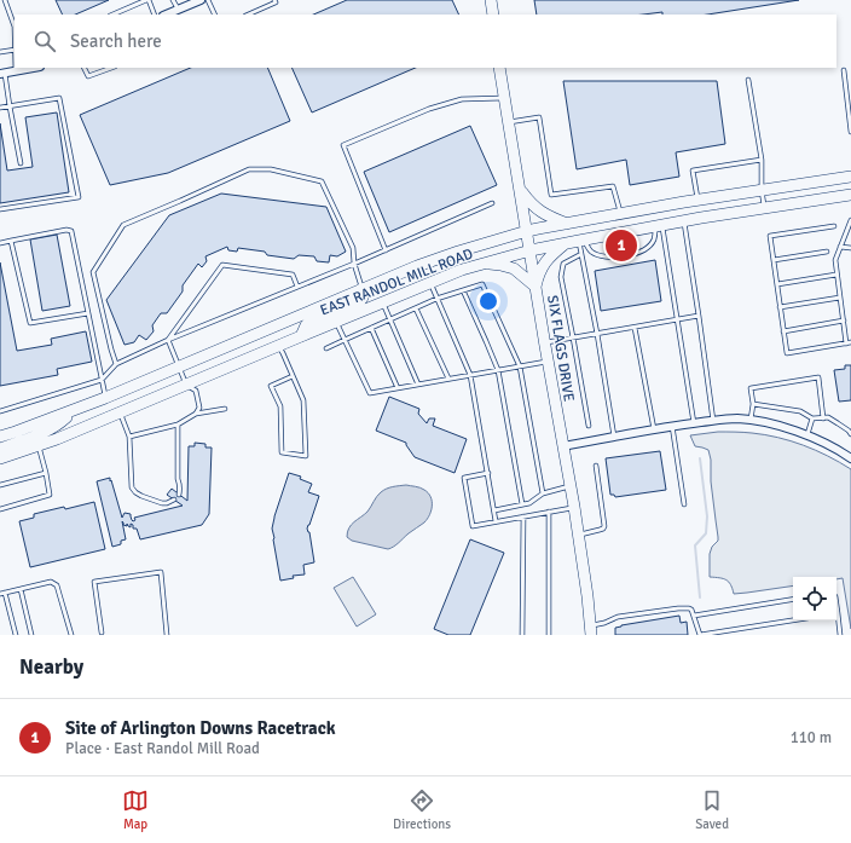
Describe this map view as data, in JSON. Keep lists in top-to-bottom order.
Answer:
{
  "streets": {
    "main road": ["EAST RANDOL MILL ROAD", "SIX FLAGS DRIVE"]
  },
  "crossings": [
    ["EAST RANDOL MILL ROAD", "SIX FLAGS DRIVE"]
  ],
  "page": {
    "search": "Search here",
    "pins": "1",
    "heading": "Nearby",
    "list": [
      {
        "mark": "1",
        "name": "Site of Arlington Downs Racetrack",
        "note": "Place · East Randol Mill Road",
        "value": "110 m"
      }
    ],
    "nav": ["Map", "Directions", "Saved"]
  }
}
